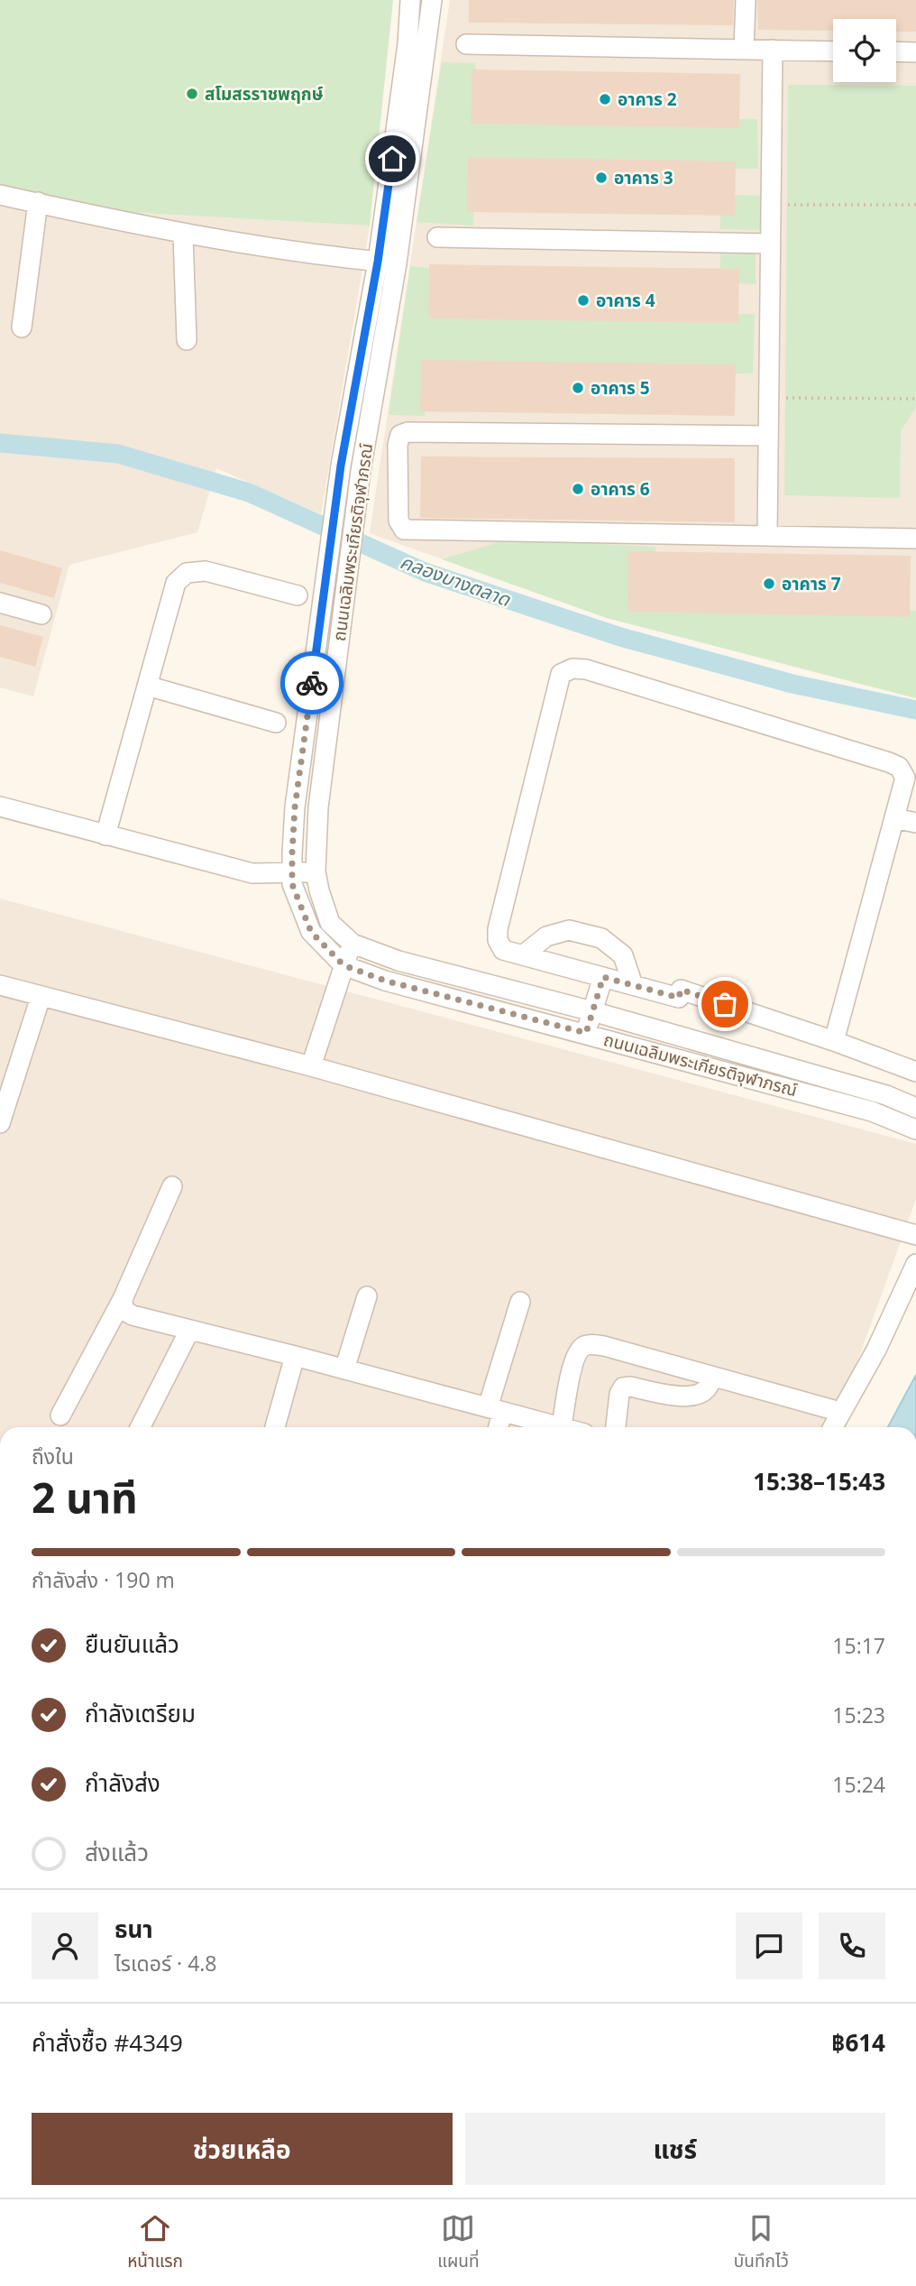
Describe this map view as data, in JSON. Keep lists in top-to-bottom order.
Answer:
{
  "streets": {
    "street": ["ถนนเฉลิมพระเกียรติจุฬาภรณ์"]
  },
  "water": ["คลองบางตลาด"],
  "places": [
    "สโมสรราชพฤกษ์",
    "อาคาร 2",
    "อาคาร 3",
    "อาคาร 4",
    "อาคาร 5",
    "อาคาร 6",
    "อาคาร 7"
  ],
  "page": {
    "heading": ["2 นาที", "ถึงใน", "15:38–15:43"],
    "panel": [
      "ธนา",
      "ไรเดอร์ · 4.8",
      "คำสั่งซื้อ #4349",
      "฿614"
    ],
    "bar": "กำลังส่ง · 190 m",
    "list": [
      ["ยืนยันแล้ว", "15:17"],
      ["กำลังเตรียม", "15:23"],
      ["กำลังส่ง", "15:24"],
      "ส่งแล้ว"
    ],
    "buttons": ["ช่วยเหลือ", "แชร์"],
    "tabs": ["หน้าแรก", "แผนที่", "บันทึกไว้"]
  }
}
